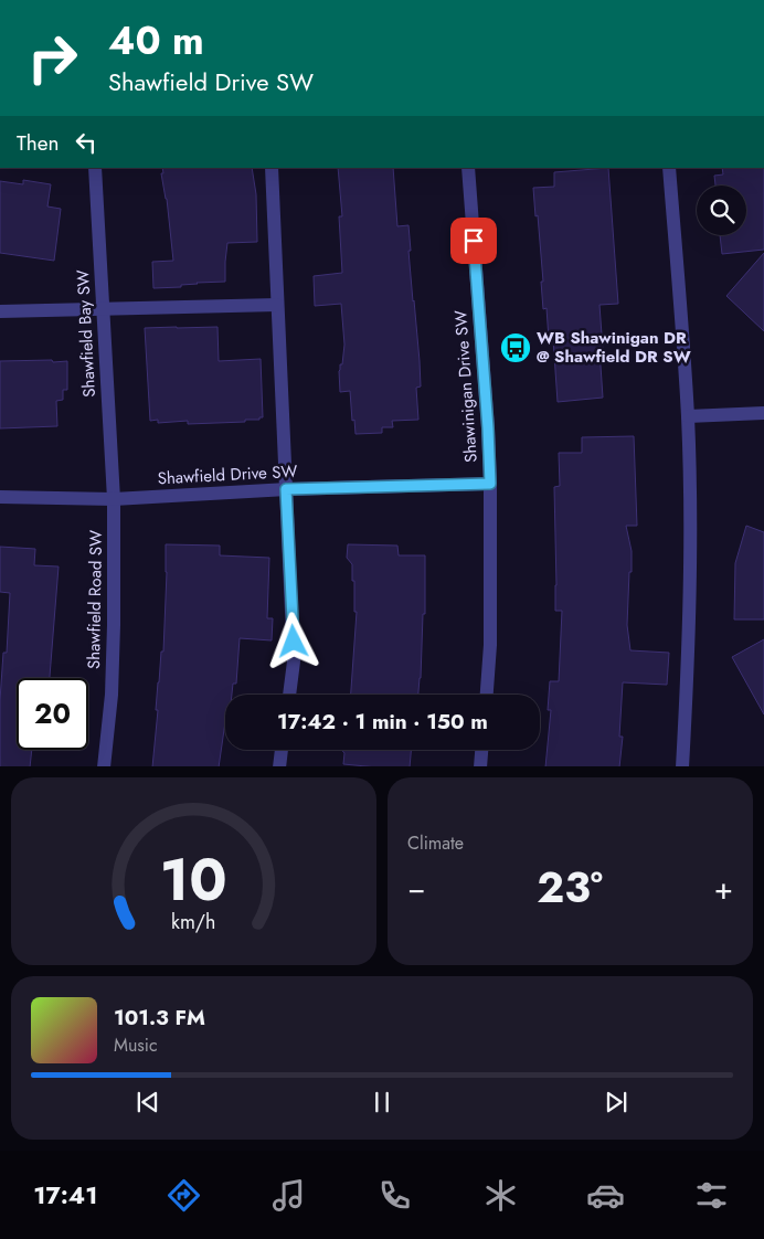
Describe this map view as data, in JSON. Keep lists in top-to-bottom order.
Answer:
{
  "streets": {
    "street": [
      "Shawfield Bay SW",
      "Shawinigan Drive SW",
      "Shawfield Drive SW",
      "Shawfield Road SW"
    ]
  },
  "crossings": [
    ["Shawfield Bay SW", "Shawfield Drive SW"],
    ["Shawfield Bay SW", "Shawfield Road SW"],
    ["Shawinigan Drive SW", "Shawfield Drive SW"],
    ["Shawfield Drive SW", "Shawfield Road SW"]
  ],
  "places": {
    "bus stop": ["WB Shawinigan DR @ Shawfield DR SW"]
  },
  "page": {
    "turn": ["40 m", "Shawfield Drive SW"],
    "then": "Then",
    "limit": "20",
    "trip": "17:42 · 1 min · 150 m",
    "tile": "Climate",
    "heat": ["−", "23°", "+"],
    "song": ["101.3 FM", "Music"],
    "tabs": "17:41",
    "gauge": ["10", "km/h"]
  }
}
